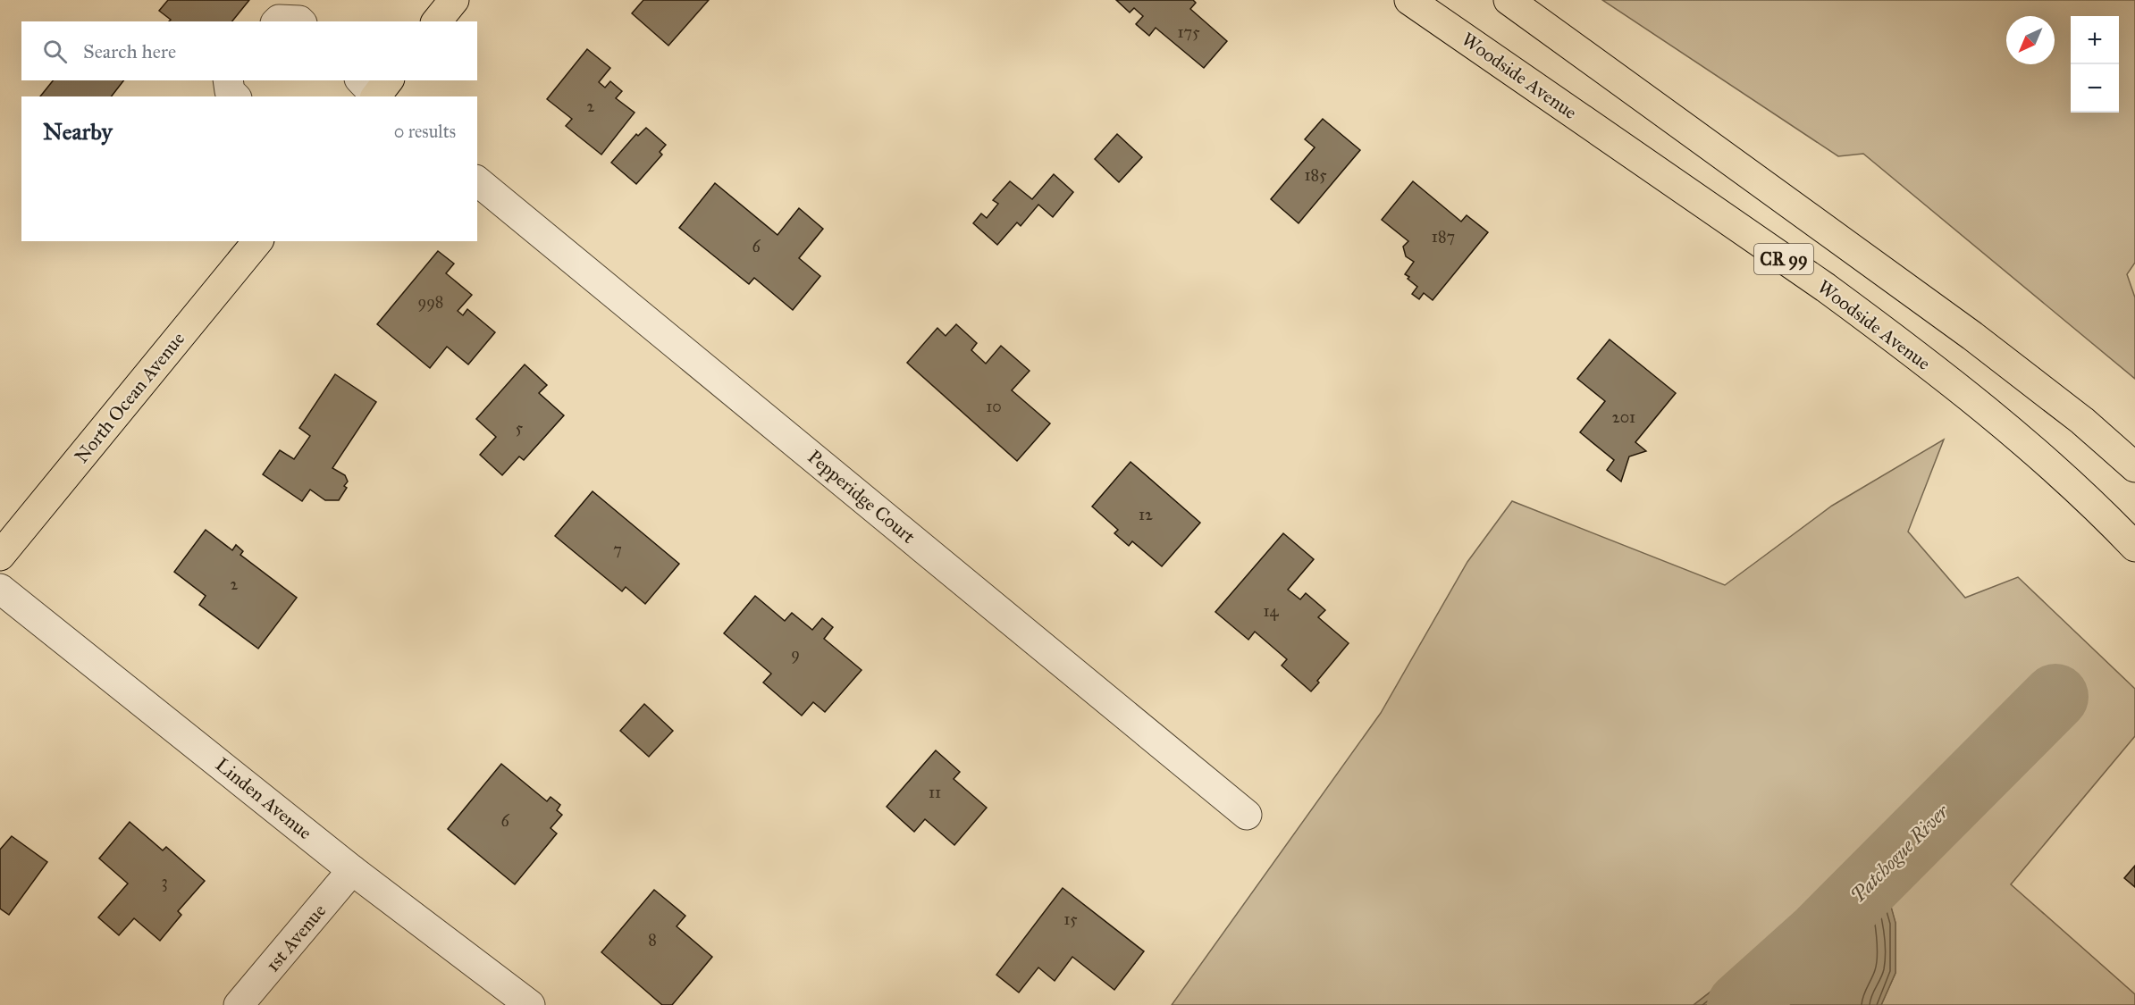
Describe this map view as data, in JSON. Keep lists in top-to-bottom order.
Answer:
{
  "streets": {
    "main road": ["Woodside Avenue", "CR 99", "North Ocean Avenue"],
    "street": ["Pepperidge Court", "Linden Avenue", "1st Avenue"]
  },
  "crossings": [
    ["Linden Avenue", "1st Avenue"]
  ],
  "water": ["Patchogue River"],
  "house_numbers": [
    "175",
    "2",
    "185",
    "187",
    "6",
    "998",
    "10",
    "201",
    "5",
    "12",
    "7",
    "2",
    "14",
    "9",
    "11",
    "6",
    "3",
    "15",
    "8"
  ],
  "north": "bottom left",
  "page": {
    "map_buttons": ["+", "−"],
    "search": "Search here",
    "heading": ["Nearby", "0 results"]
  }
}
